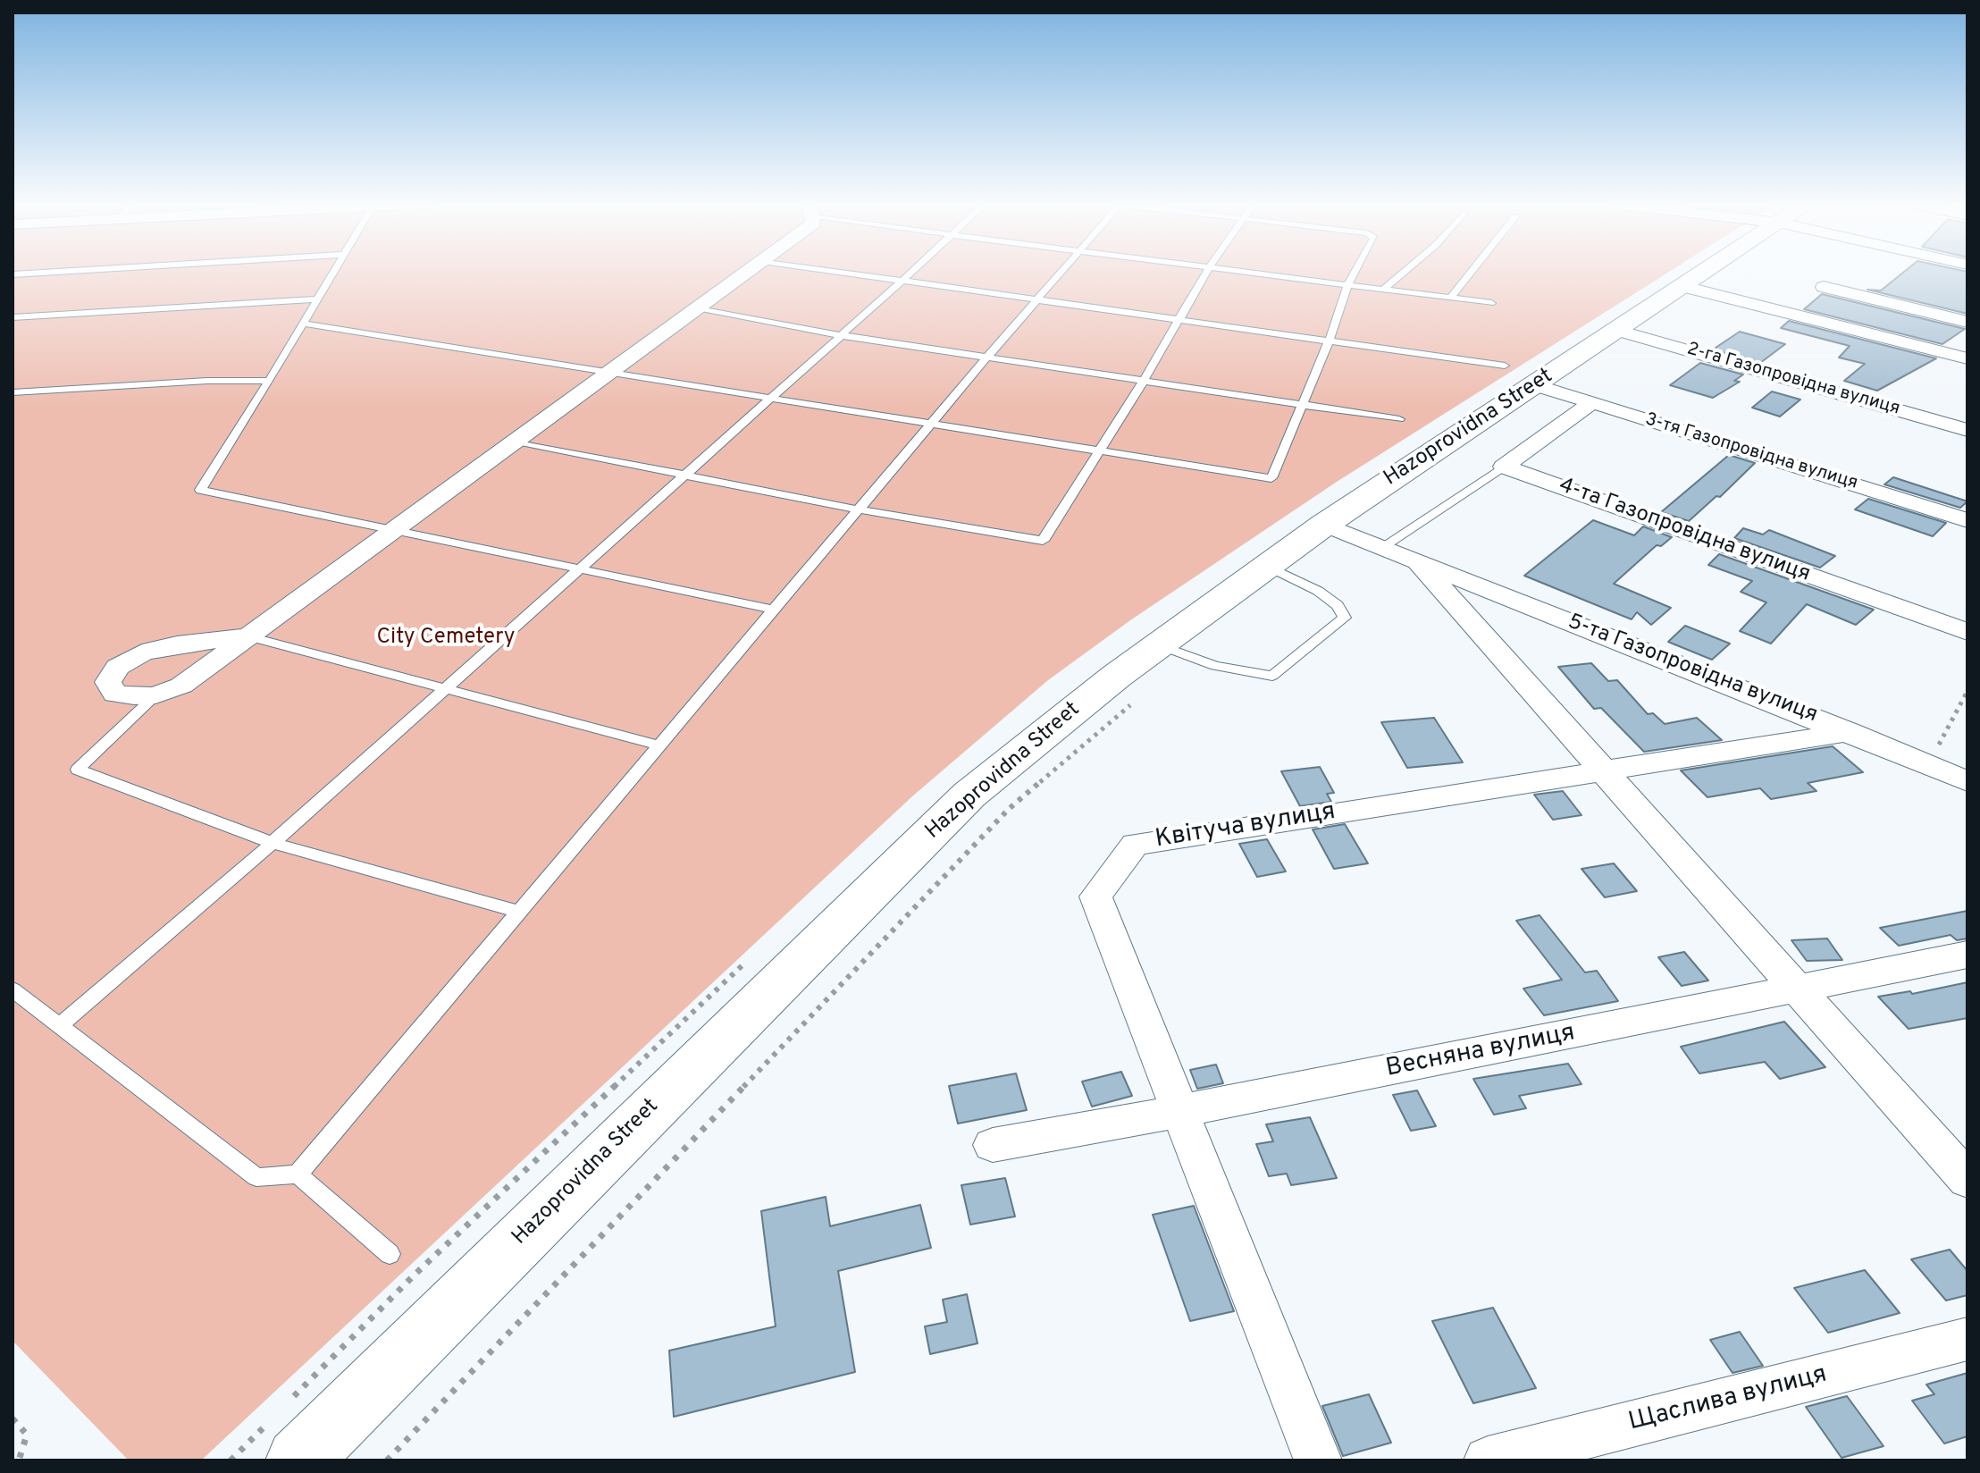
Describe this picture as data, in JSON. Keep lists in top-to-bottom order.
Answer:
{
  "streets": {
    "main road": ["Hazoprovidna Street"],
    "street": [
      "2-га Газопровідна вулиця",
      "3-тя Газопровідна вулиця",
      "4-та Газопровідна вулиця",
      "5-та Газопровідна вулиця",
      "Квітуча вулиця",
      "Весняна вулиця",
      "Щаслива вулиця"
    ]
  },
  "crossings": [
    ["2-га Газопровідна вулиця", "Hazoprovidna Street"],
    ["Hazoprovidna Street", "3-тя Газопровідна вулиця"],
    ["Hazoprovidna Street", "5-та Газопровідна вулиця"],
    ["5-та Газопровідна вулиця", "Квітуча вулиця"],
    ["Квітуча вулиця", "Весняна вулиця"]
  ],
  "parks": ["City Cemetery"]
}
